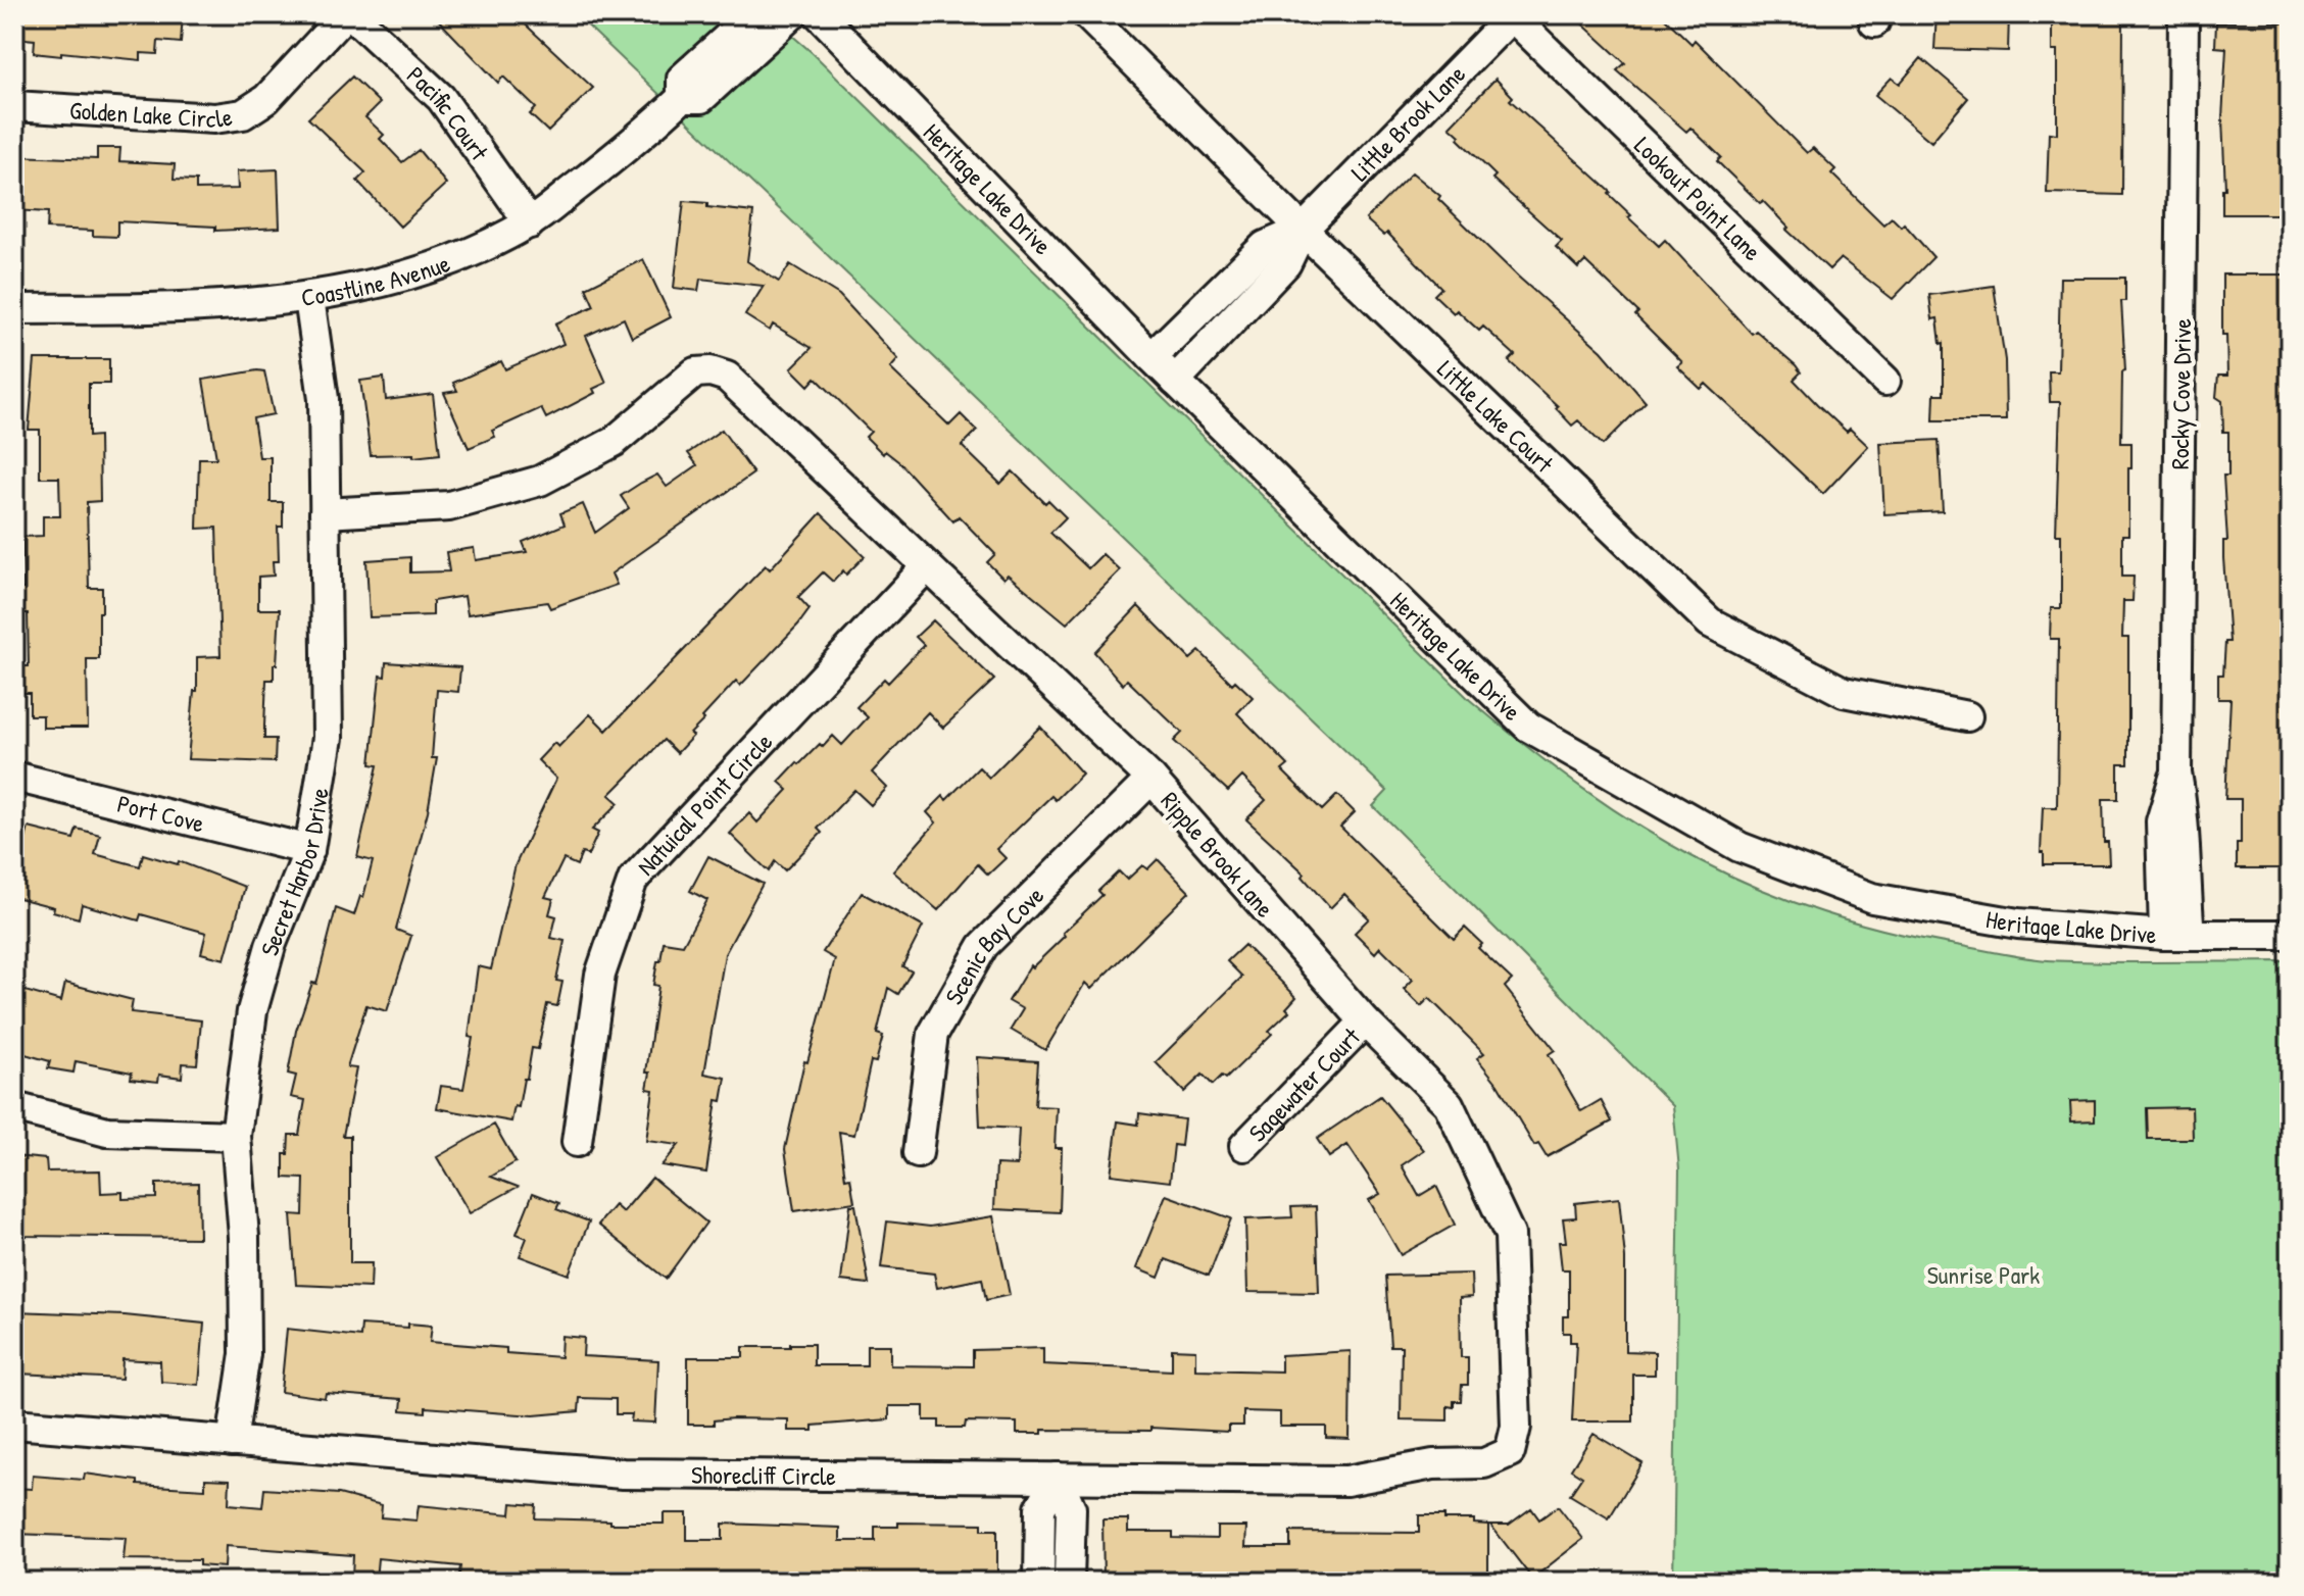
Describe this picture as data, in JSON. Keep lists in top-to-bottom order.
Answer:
{
  "streets": {
    "street": [
      "Golden Lake Circle",
      "Pacific Court",
      "Little Brook Lane",
      "Heritage Lake Drive",
      "Lookout Point Lane",
      "Coastline Avenue",
      "Rocky Cove Drive",
      "Little Lake Court",
      "Natuical Point Circle",
      "Port Cove",
      "Ripple Brook Lane",
      "Secret Harbor Drive",
      "Scenic Bay Cove",
      "Sagewater Court",
      "Shorecliff Circle"
    ]
  },
  "crossings": [
    ["Pacific Court", "Coastline Avenue"],
    ["Little Brook Lane", "Heritage Lake Drive"],
    ["Little Brook Lane", "Lookout Point Lane"],
    ["Little Brook Lane", "Little Lake Court"],
    ["Heritage Lake Drive", "Rocky Cove Drive"],
    ["Coastline Avenue", "Secret Harbor Drive"],
    ["Natuical Point Circle", "Ripple Brook Lane"],
    ["Port Cove", "Secret Harbor Drive"],
    ["Ripple Brook Lane", "Secret Harbor Drive"],
    ["Ripple Brook Lane", "Scenic Bay Cove"],
    ["Ripple Brook Lane", "Sagewater Court"],
    ["Ripple Brook Lane", "Shorecliff Circle"],
    ["Secret Harbor Drive", "Shorecliff Circle"]
  ],
  "parks": ["Sunrise Park"]
}
